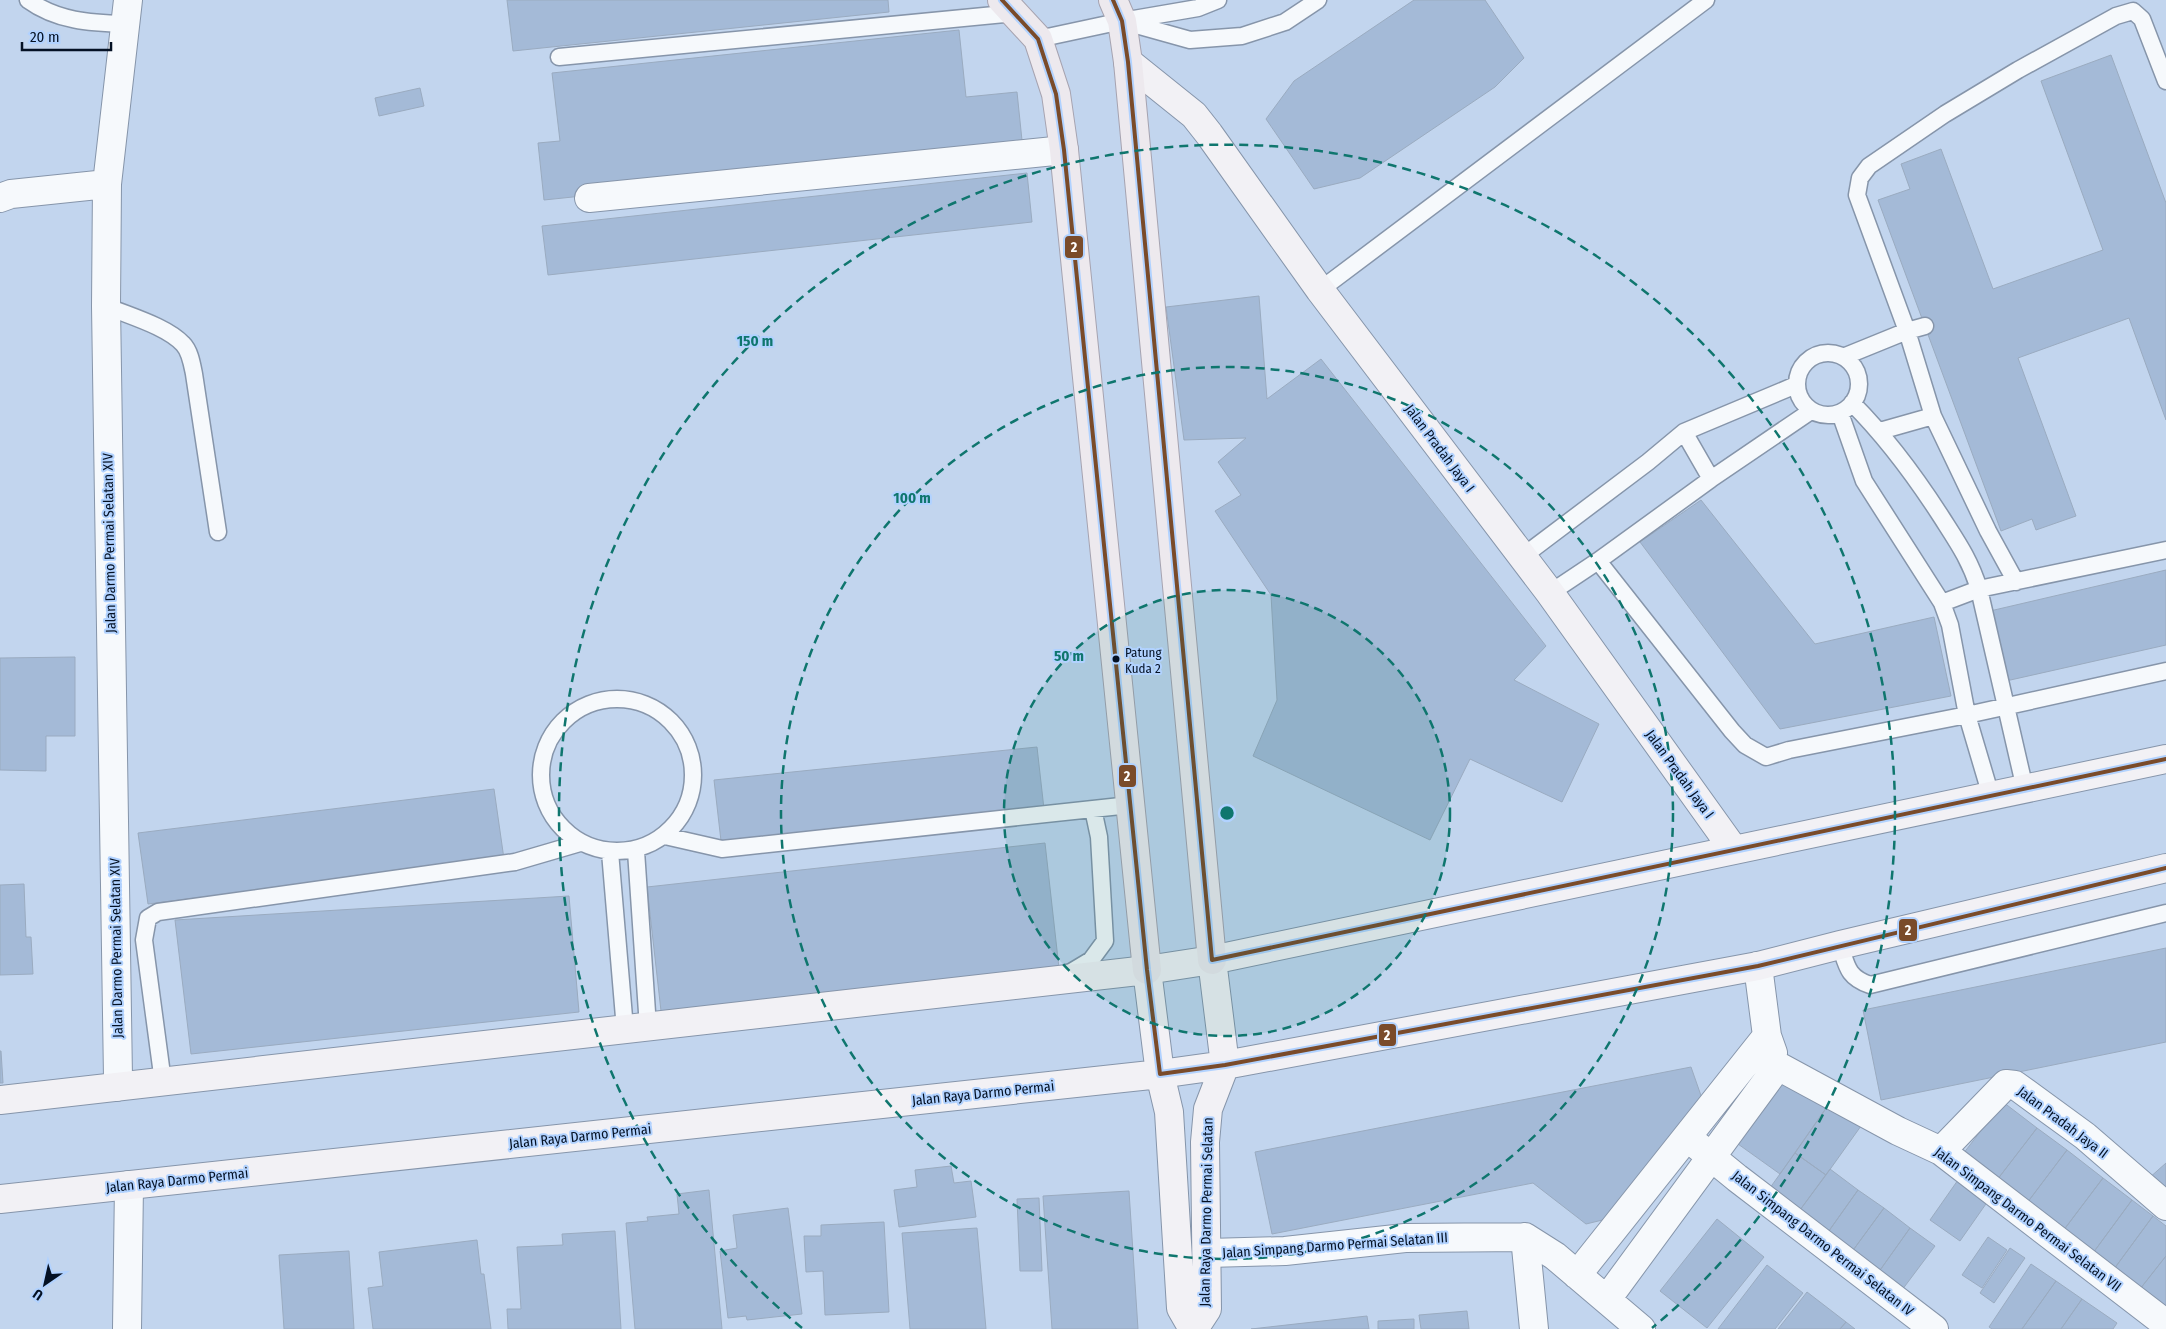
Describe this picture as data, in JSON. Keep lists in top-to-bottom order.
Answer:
{
  "streets": {
    "street": [
      "Jalan Pradah Jaya I",
      "Jalan Darmo Permai Selatan XIV",
      "Jalan Raya Darmo Permai",
      "Jalan Pradah Jaya II",
      "Jalan Raya Darmo Permai Selatan",
      "Jalan Simpang Darmo Permai Selatan VII",
      "Jalan Simpang Darmo Permai Selatan IV",
      "Jalan Simpang Darmo Permai Selatan III"
    ]
  },
  "crossings": [
    ["Jalan Raya Darmo Permai", "Jalan Raya Darmo Permai Selatan"],
    ["Jalan Pradah Jaya II", "Jalan Simpang Darmo Permai Selatan VII"],
    ["Jalan Raya Darmo Permai Selatan", "Jalan Simpang Darmo Permai Selatan III"]
  ],
  "places": ["Patung Kuda 2"],
  "lines": ["transit line 2"],
  "scale_bar": "20 m",
  "north": "bottom left",
  "rings": ["150 m", "100 m", "50 m"]
}
